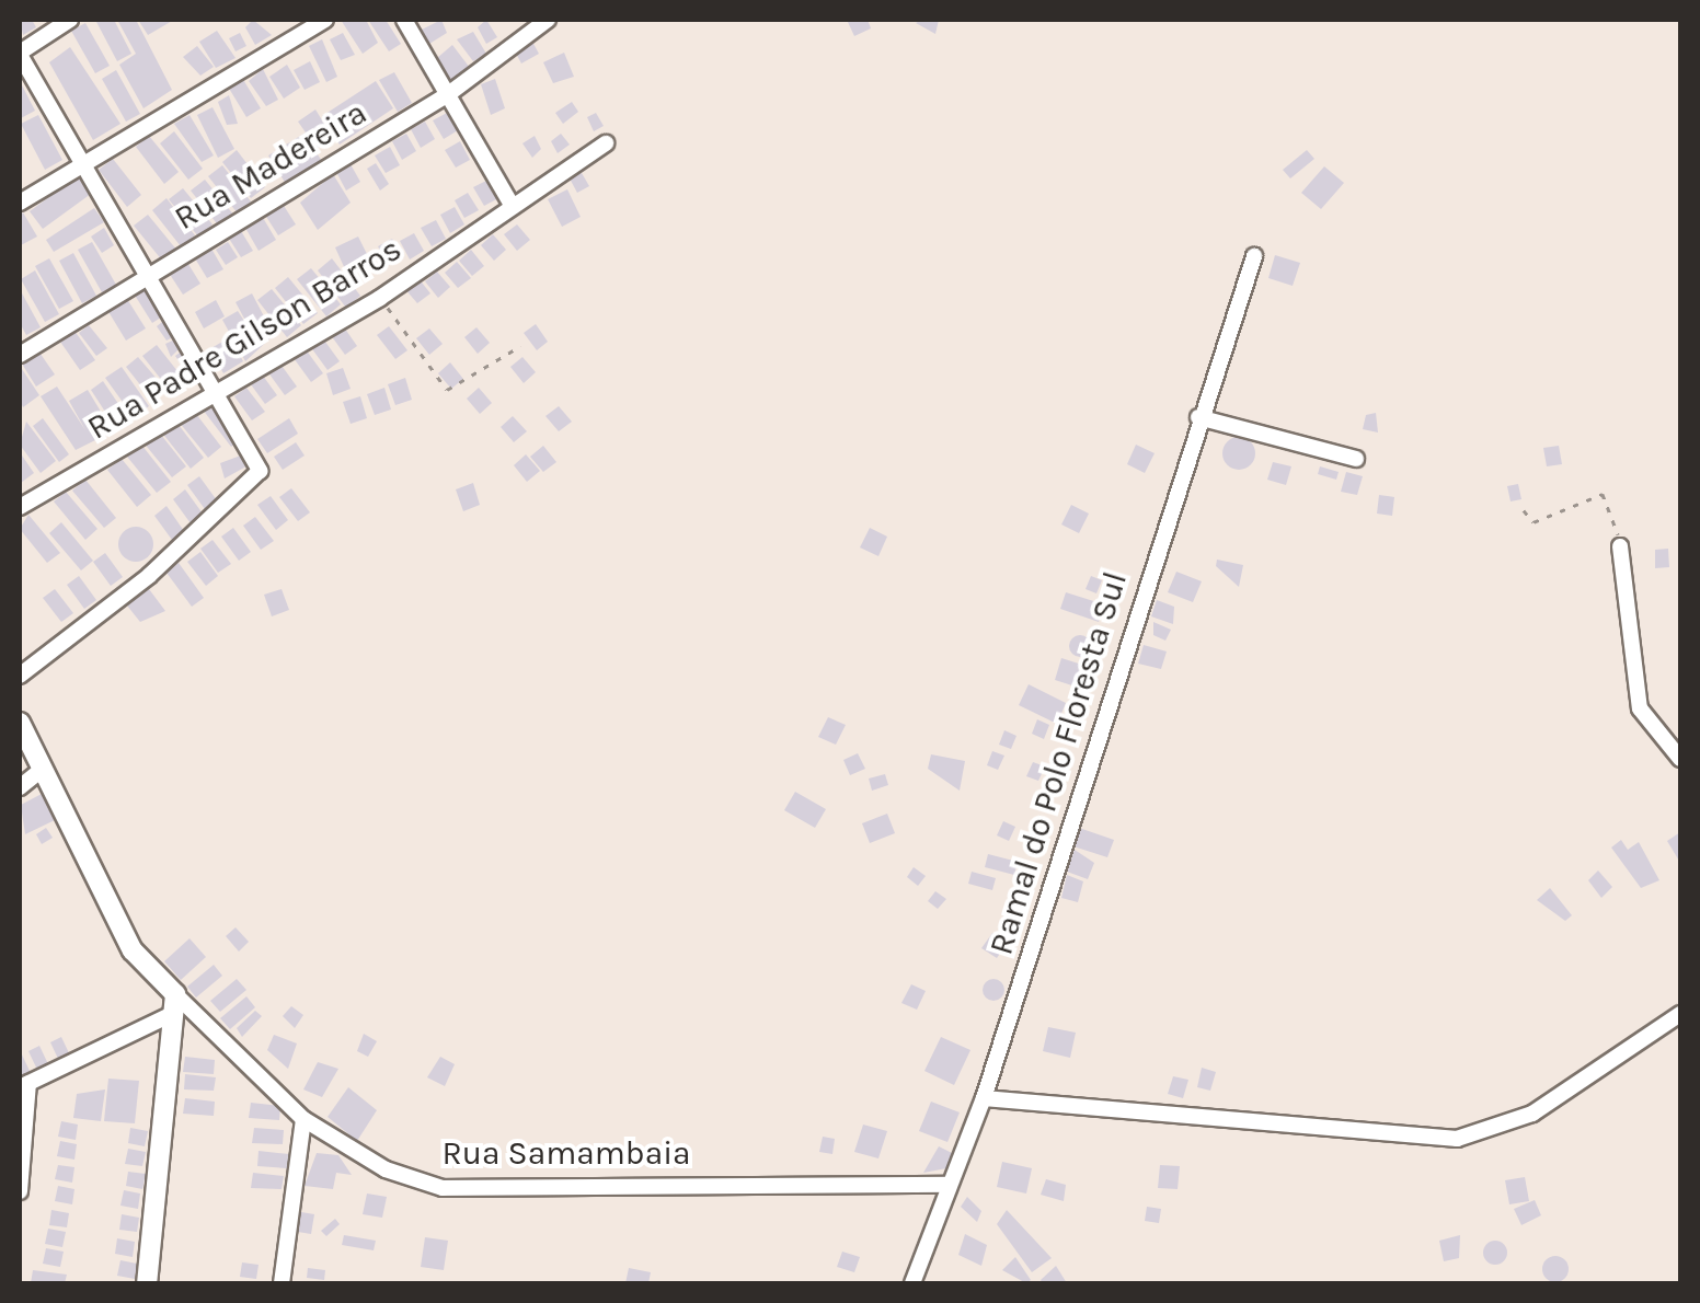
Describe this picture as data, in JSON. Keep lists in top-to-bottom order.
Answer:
{
  "streets": {
    "street": [
      "Rua Madereira",
      "Rua Padre Gilson Barros",
      "Ramal do Polo Floresta Sul",
      "Rua Samambaia"
    ]
  },
  "crossings": [
    ["Ramal do Polo Floresta Sul", "Rua Samambaia"]
  ]
}
